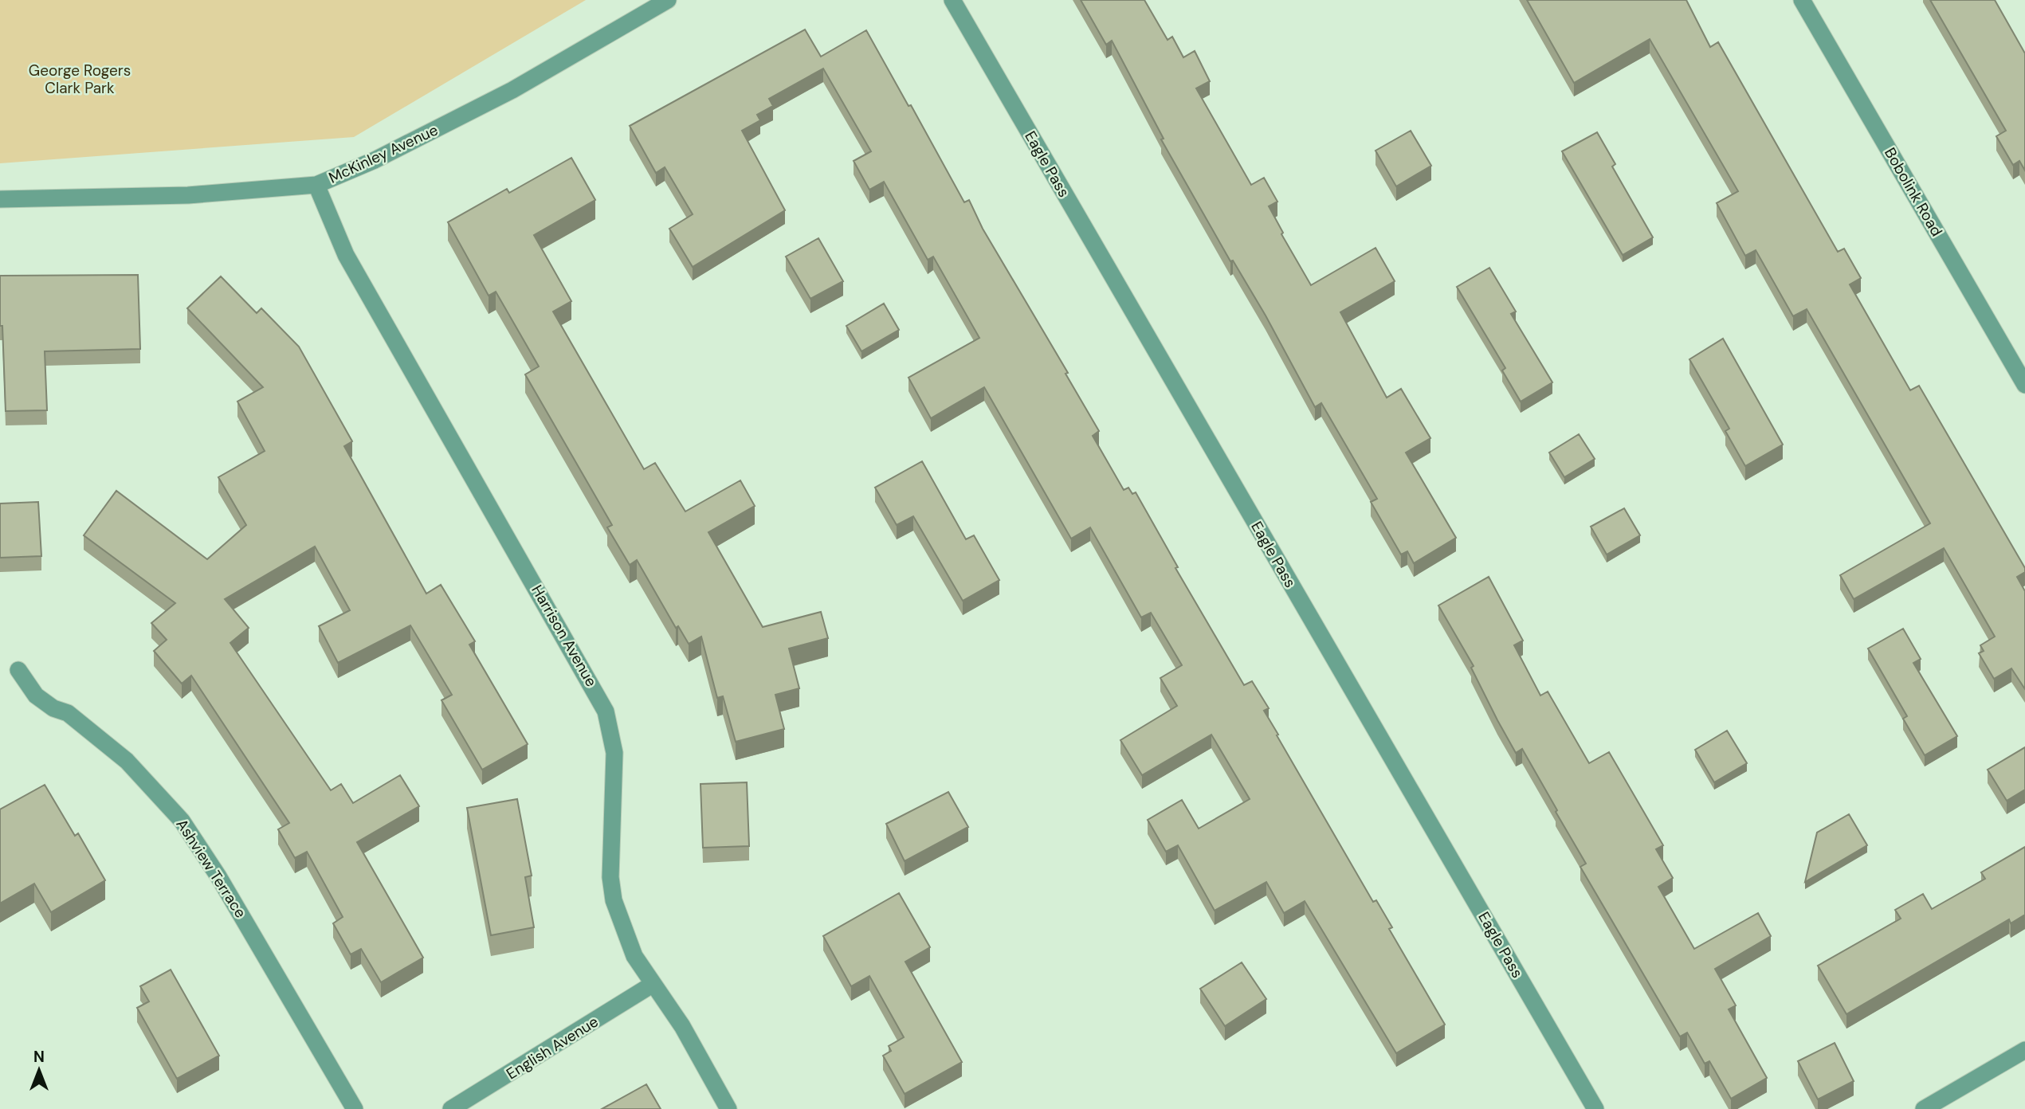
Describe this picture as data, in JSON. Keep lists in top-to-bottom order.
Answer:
{
  "streets": {
    "street": [
      "McKinley Avenue",
      "Eagle Pass",
      "Bobolink Road",
      "Harrison Avenue",
      "Ashview Terrace",
      "English Avenue"
    ]
  },
  "crossings": [
    ["McKinley Avenue", "Harrison Avenue"],
    ["Harrison Avenue", "English Avenue"]
  ],
  "parks": ["George Rogers Clark Park"],
  "north": "top"
}
